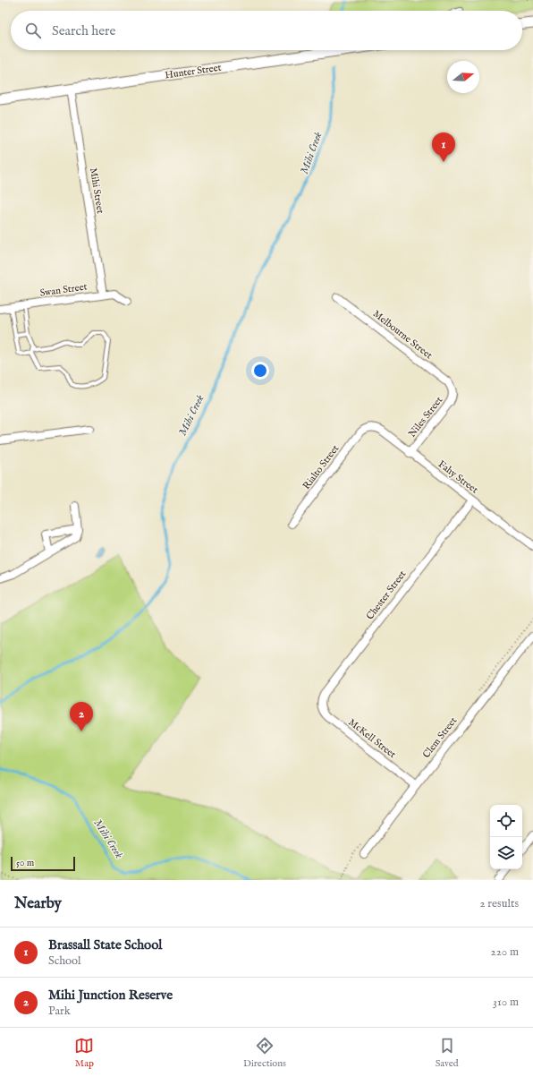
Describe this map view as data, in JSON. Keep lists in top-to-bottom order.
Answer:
{
  "streets": {
    "main road": ["Hunter Street"],
    "street": [
      "Mihi Street",
      "Swan Street",
      "Melbourne Street",
      "Niles Street",
      "Rialto Street",
      "Fahy Street",
      "Chester Street",
      "Clem Street",
      "McKell Street"
    ]
  },
  "crossings": [
    ["Hunter Street", "Mihi Street"],
    ["Mihi Street", "Swan Street"],
    ["Melbourne Street", "Niles Street"],
    ["Niles Street", "Fahy Street"],
    ["Rialto Street", "Fahy Street"],
    ["Fahy Street", "Chester Street"],
    ["Chester Street", "McKell Street"],
    ["Clem Street", "McKell Street"]
  ],
  "water": ["Mihi Creek"],
  "scale_bar": "50 m",
  "north": "right",
  "page": {
    "search": "Search here",
    "pins": ["1", "2"],
    "scale": "50 m",
    "heading": ["Nearby", "2 results"],
    "list": [
      {
        "mark": "1",
        "name": "Brassall State School",
        "note": "School",
        "value": "220 m"
      },
      {
        "mark": "2",
        "name": "Mihi Junction Reserve",
        "note": "Park",
        "value": "310 m"
      }
    ],
    "nav": ["Map", "Directions", "Saved"]
  }
}
